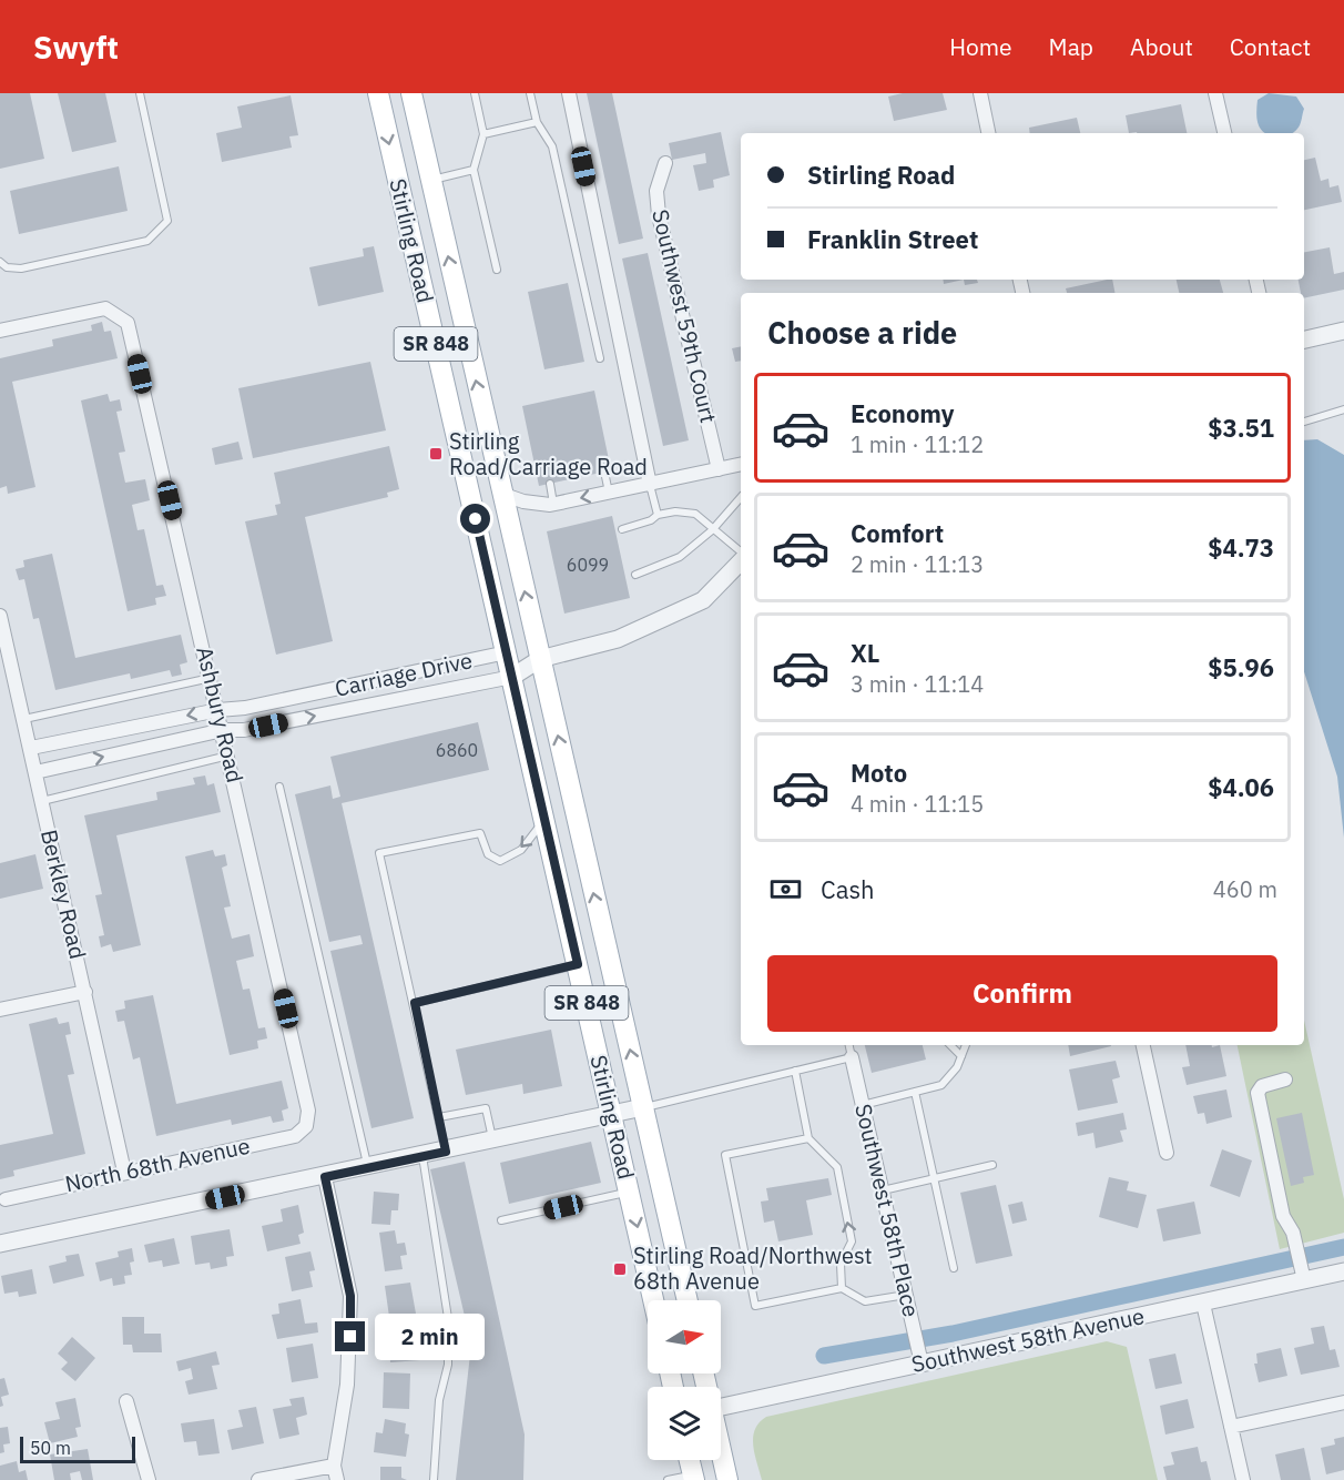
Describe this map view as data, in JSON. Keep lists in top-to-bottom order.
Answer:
{
  "streets": {
    "main road": ["Stirling Road", "SR 848"],
    "street": [
      "Southwest 59th Court",
      "Carriage Drive",
      "Ashbury Road",
      "Berkley Road",
      "North 68th Avenue",
      "Southwest 58th Place",
      "Southwest 58th Avenue"
    ]
  },
  "crossings": [
    ["Stirling Road", "Carriage Drive"],
    ["Carriage Drive", "Ashbury Road"],
    ["Carriage Drive", "Berkley Road"],
    ["Ashbury Road", "North 68th Avenue"],
    ["Berkley Road", "North 68th Avenue"],
    ["Southwest 58th Place", "Southwest 58th Avenue"]
  ],
  "places": {
    "transit": ["Stirling Road/Carriage Road", "Stirling Road/Northwest 68th Avenue"]
  },
  "house_numbers": ["6099", "6860"],
  "scale_bar": "50 m",
  "north": "right",
  "page": {
    "header": "Swyft",
    "nav": [
      "Home",
      "Map",
      "About",
      "Contact"
    ],
    "banner": ["Stirling Road", "Franklin Street"],
    "heading": "Choose a ride",
    "list": [
      {
        "name": "Economy",
        "note": "1 min · 11:12",
        "value": "$3.51"
      },
      {
        "name": "Comfort",
        "note": "2 min · 11:13",
        "value": "$4.73"
      },
      {
        "name": "XL",
        "note": "3 min · 11:14",
        "value": "$5.96"
      },
      {
        "name": "Moto",
        "note": "4 min · 11:15",
        "value": "$4.06"
      }
    ],
    "pay": ["Cash", "460 m"],
    "buttons": "Confirm",
    "bubble": "2 min",
    "scale": "50 m"
  }
}
